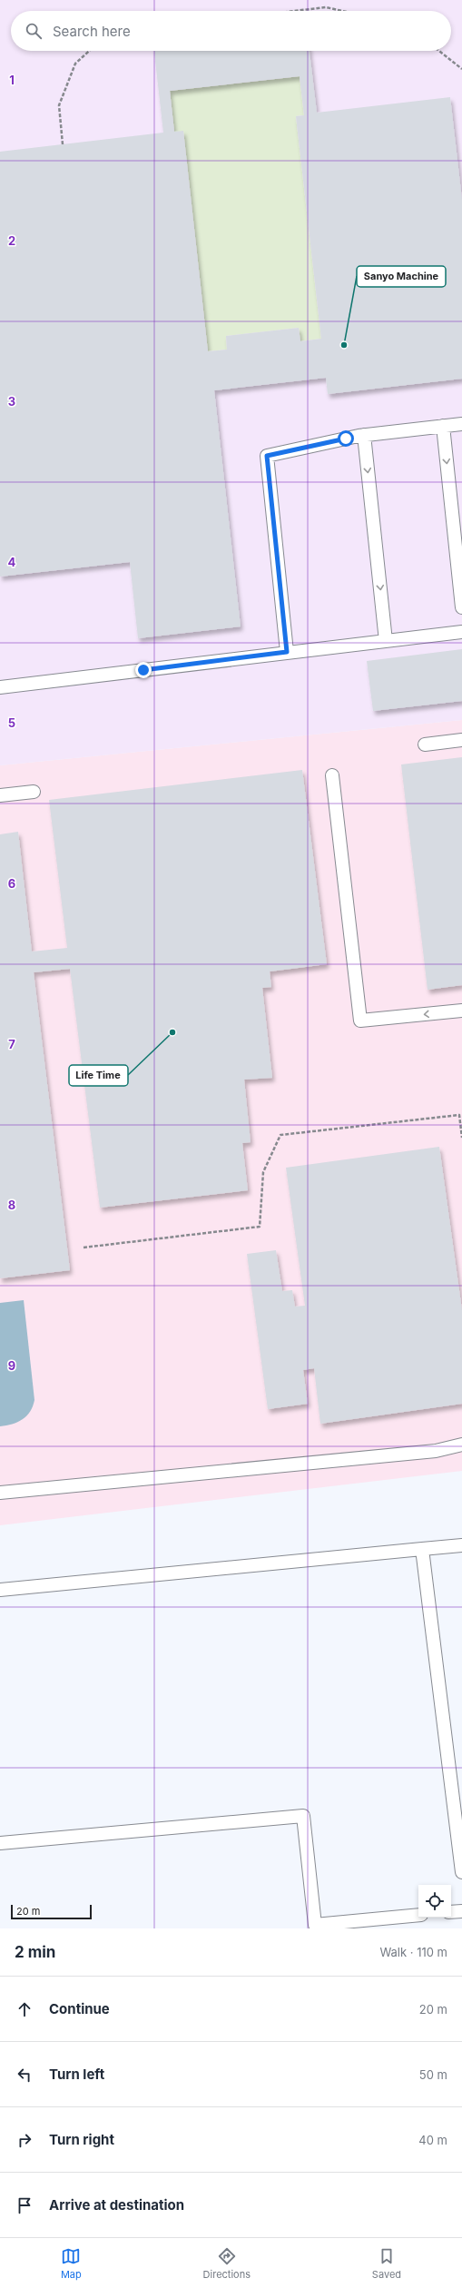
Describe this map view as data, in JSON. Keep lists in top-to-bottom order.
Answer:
{
  "places": ["Sanyo Machine", "Life Time"],
  "scale_bar": "20 m",
  "page": {
    "search": "Search here",
    "scale": "20 m",
    "heading": ["2 min", "Walk · 110 m"],
    "list": [
      ["Continue", "20 m"],
      ["Turn left", "50 m"],
      ["Turn right", "40 m"],
      "Arrive at destination"
    ],
    "nav": ["Map", "Directions", "Saved"]
  },
  "grid": {
    "rows": [
      "1",
      "2",
      "3",
      "4",
      "5",
      "6",
      "7",
      "8",
      "9"
    ]
  }
}
